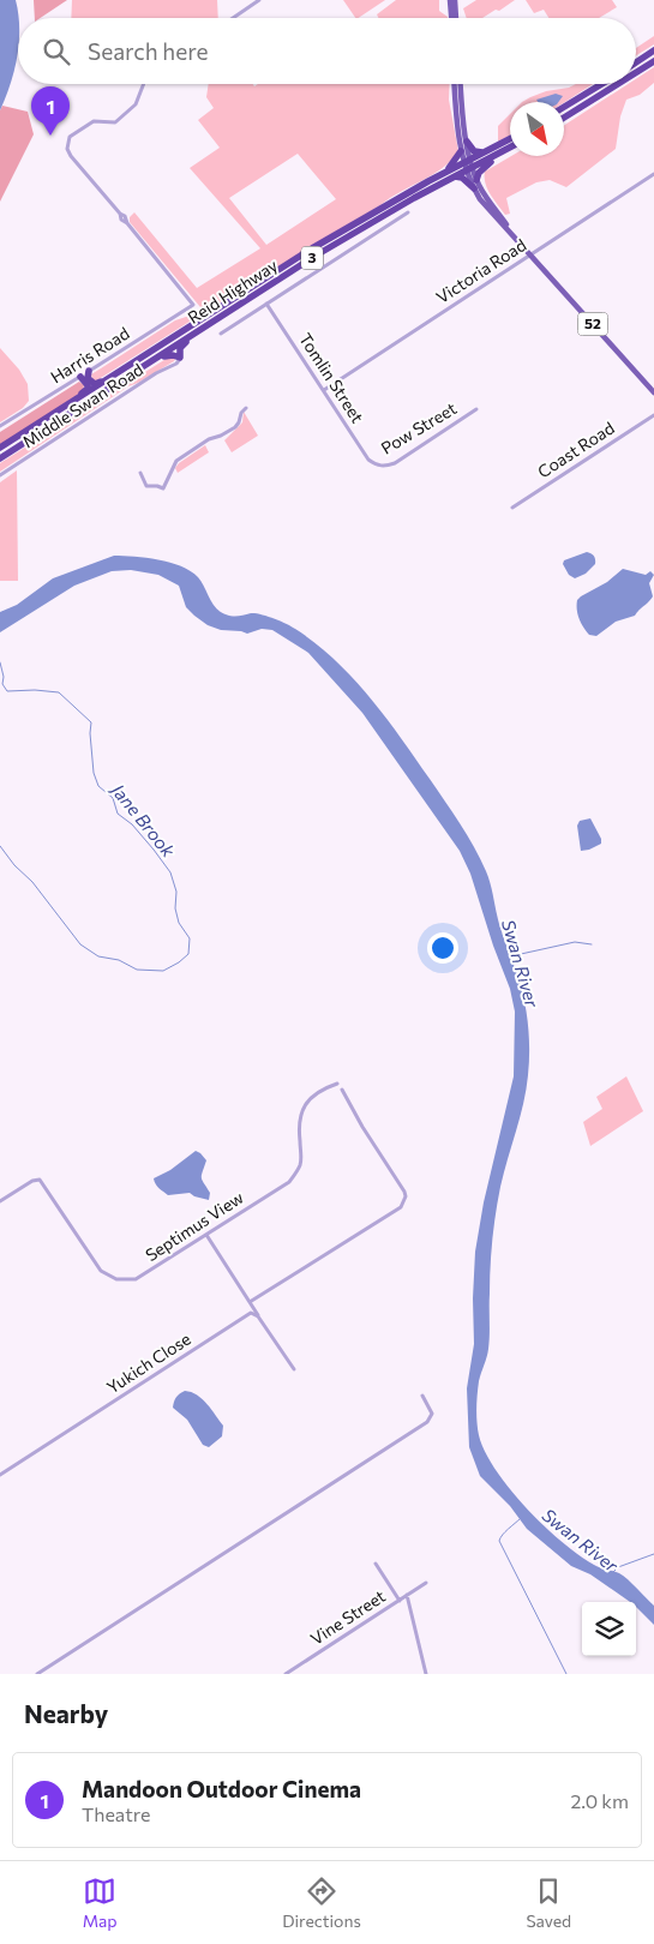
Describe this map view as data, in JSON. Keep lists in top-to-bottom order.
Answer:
{
  "streets": {
    "highway": ["3", "Reid Highway"],
    "main road": ["52"],
    "street": [
      "Victoria Road",
      "Harris Road",
      "Tomlin Street",
      "Middle Swan Road",
      "Pow Street",
      "Coast Road",
      "Septimus View",
      "Yukich Close",
      "Vine Street"
    ]
  },
  "crossings": [
    ["Victoria Road", "52"],
    ["Victoria Road", "Tomlin Street"],
    ["Reid Highway", "52"],
    ["Tomlin Street", "Pow Street"]
  ],
  "water": ["Jane Brook", "Swan River"],
  "north": "bottom right",
  "page": {
    "search": "Search here",
    "pins": "1",
    "heading": "Nearby",
    "list": [
      {
        "mark": "1",
        "name": "Mandoon Outdoor Cinema",
        "note": "Theatre",
        "value": "2.0 km"
      }
    ],
    "nav": ["Map", "Directions", "Saved"]
  }
}
